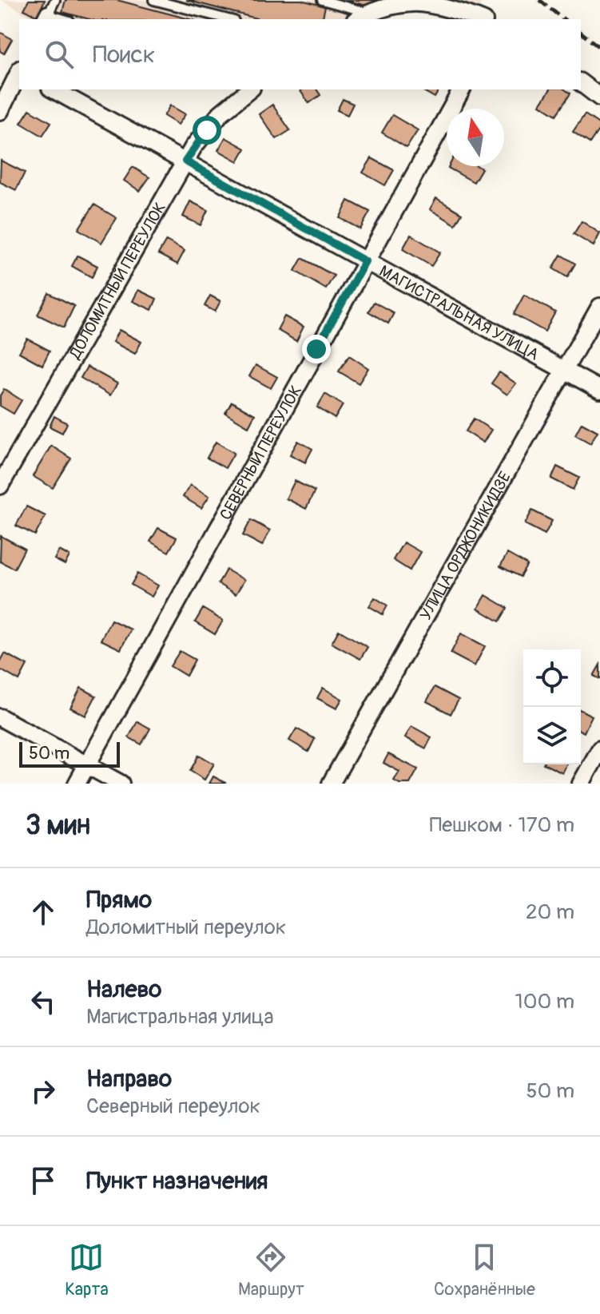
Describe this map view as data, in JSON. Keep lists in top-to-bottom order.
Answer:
{
  "streets": {
    "street": [
      "ДОЛОМИТНЫЙ ПЕРЕУЛОК",
      "МАГИСТРАЛЬНАЯ УЛИЦА",
      "СЕВЕРНЫЙ ПЕРЕУЛОК",
      "УЛИЦА ОРДЖОНИКИДЗЕ"
    ]
  },
  "crossings": [
    ["ДОЛОМИТНЫЙ ПЕРЕУЛОК", "МАГИСТРАЛЬНАЯ УЛИЦА"],
    ["МАГИСТРАЛЬНАЯ УЛИЦА", "СЕВЕРНЫЙ ПЕРЕУЛОК"],
    ["МАГИСТРАЛЬНАЯ УЛИЦА", "УЛИЦА ОРДЖОНИКИДЗЕ"]
  ],
  "scale_bar": "50 m",
  "north": "top",
  "page": {
    "search": "Поиск",
    "scale": "50 m",
    "heading": ["3 мин", "Пешком · 170 m"],
    "list": [
      ["Прямо", "Доломитный переулок", "20 m"],
      ["Налево", "Магистральная улица", "100 m"],
      ["Направо", "Северный переулок", "50 m"],
      "Пункт назначения"
    ],
    "nav": ["Карта", "Маршрут", "Сохранённые"]
  }
}
